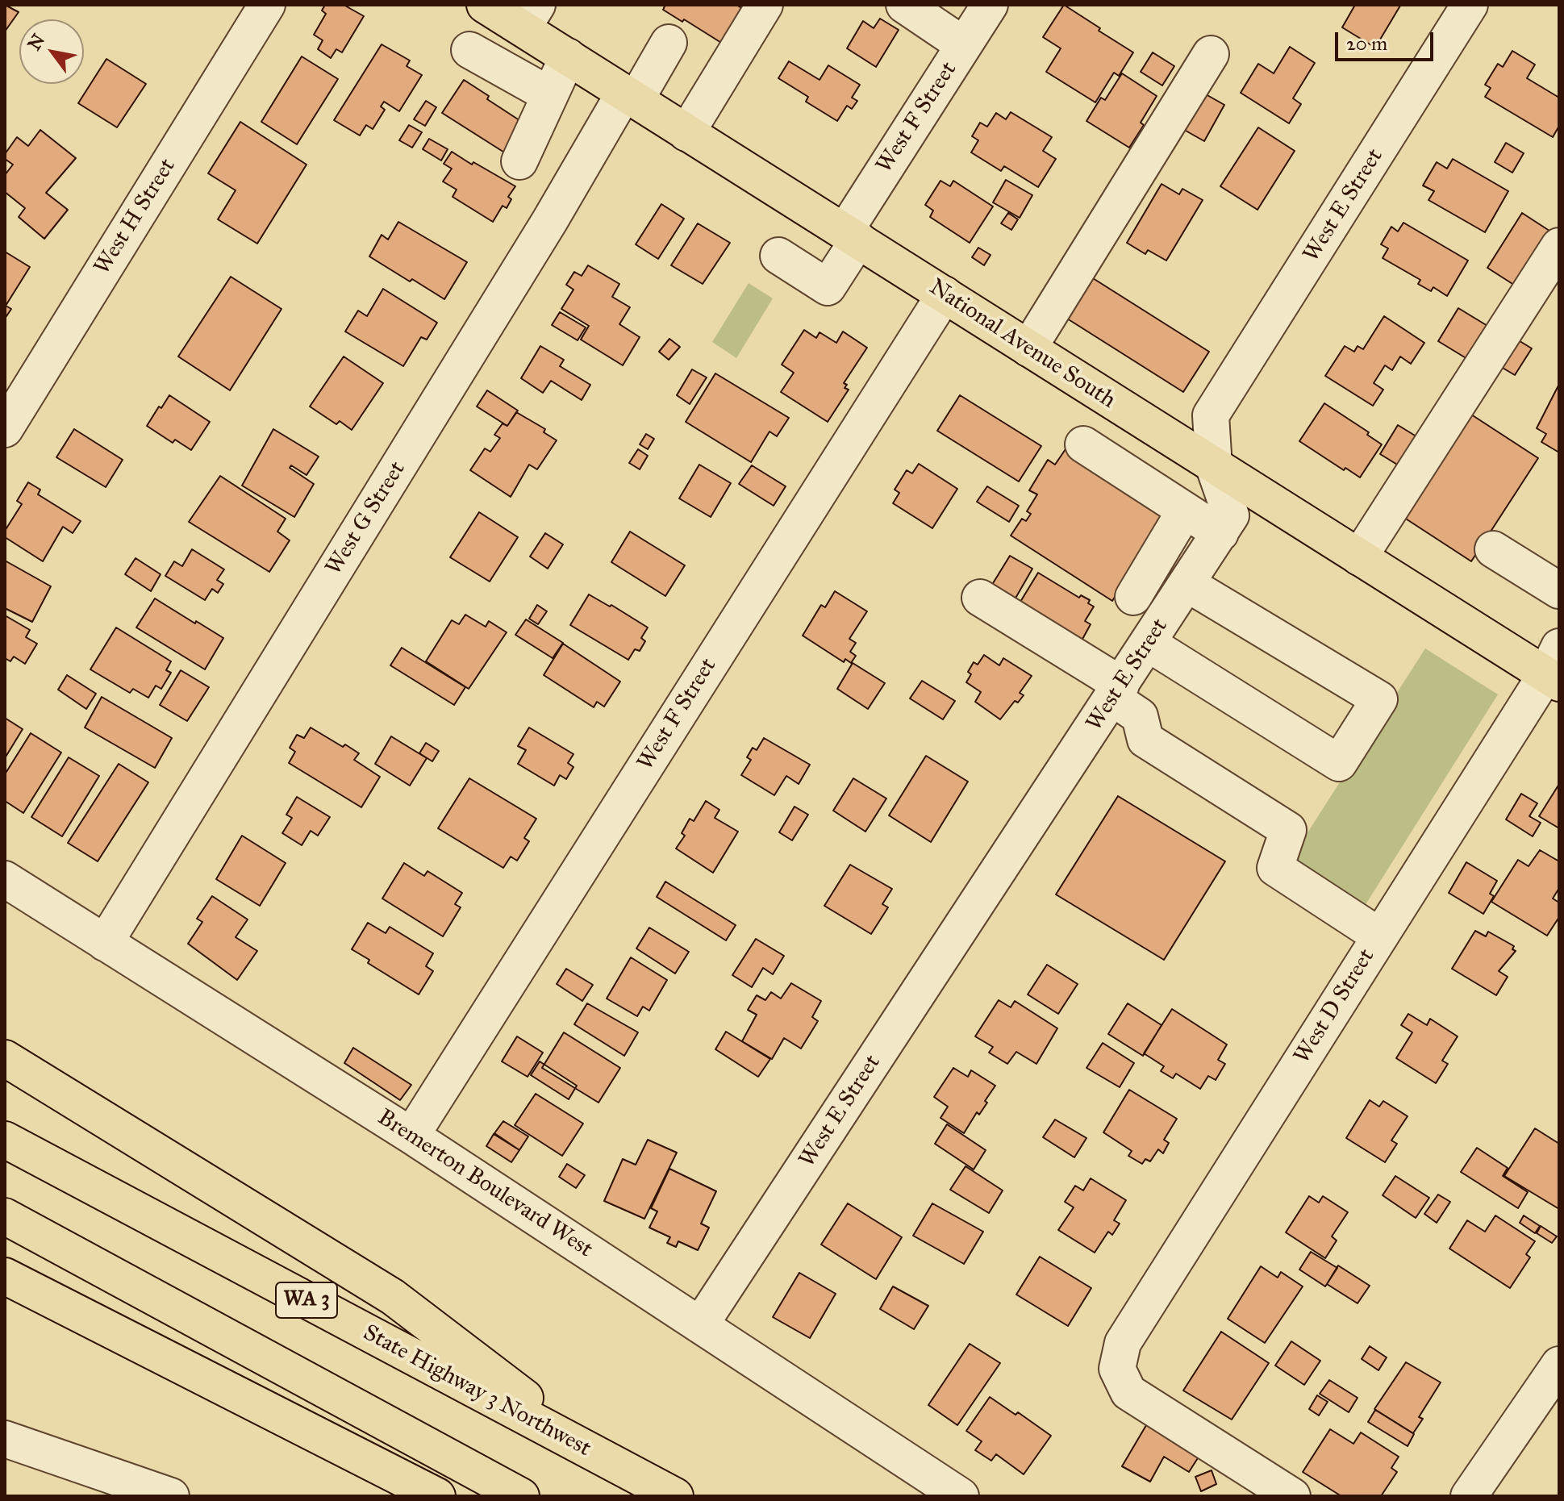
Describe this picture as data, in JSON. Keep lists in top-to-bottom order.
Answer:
{
  "streets": {
    "main road": ["National Avenue South", "WA 3", "State Highway 3 Northwest"],
    "street": [
      "West F Street",
      "West E Street",
      "West H Street",
      "West G Street",
      "West D Street",
      "Bremerton Boulevard West"
    ]
  },
  "crossings": [
    ["West F Street", "National Avenue South"],
    ["West F Street", "Bremerton Boulevard West"],
    ["West E Street", "National Avenue South"],
    ["West E Street", "Bremerton Boulevard West"],
    ["National Avenue South", "West G Street"],
    ["National Avenue South", "West D Street"],
    ["West G Street", "Bremerton Boulevard West"]
  ],
  "scale_bar": "20 m",
  "north": "top left"
}
